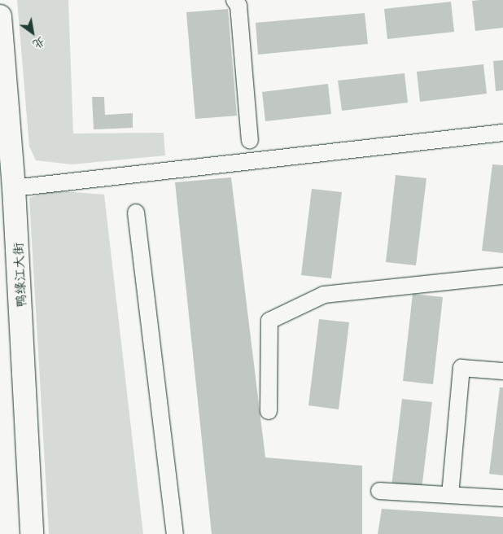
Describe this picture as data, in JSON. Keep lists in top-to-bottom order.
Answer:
{
  "streets": {
    "highway": ["鸭绿江大街"]
  },
  "north": "bottom right"
}
